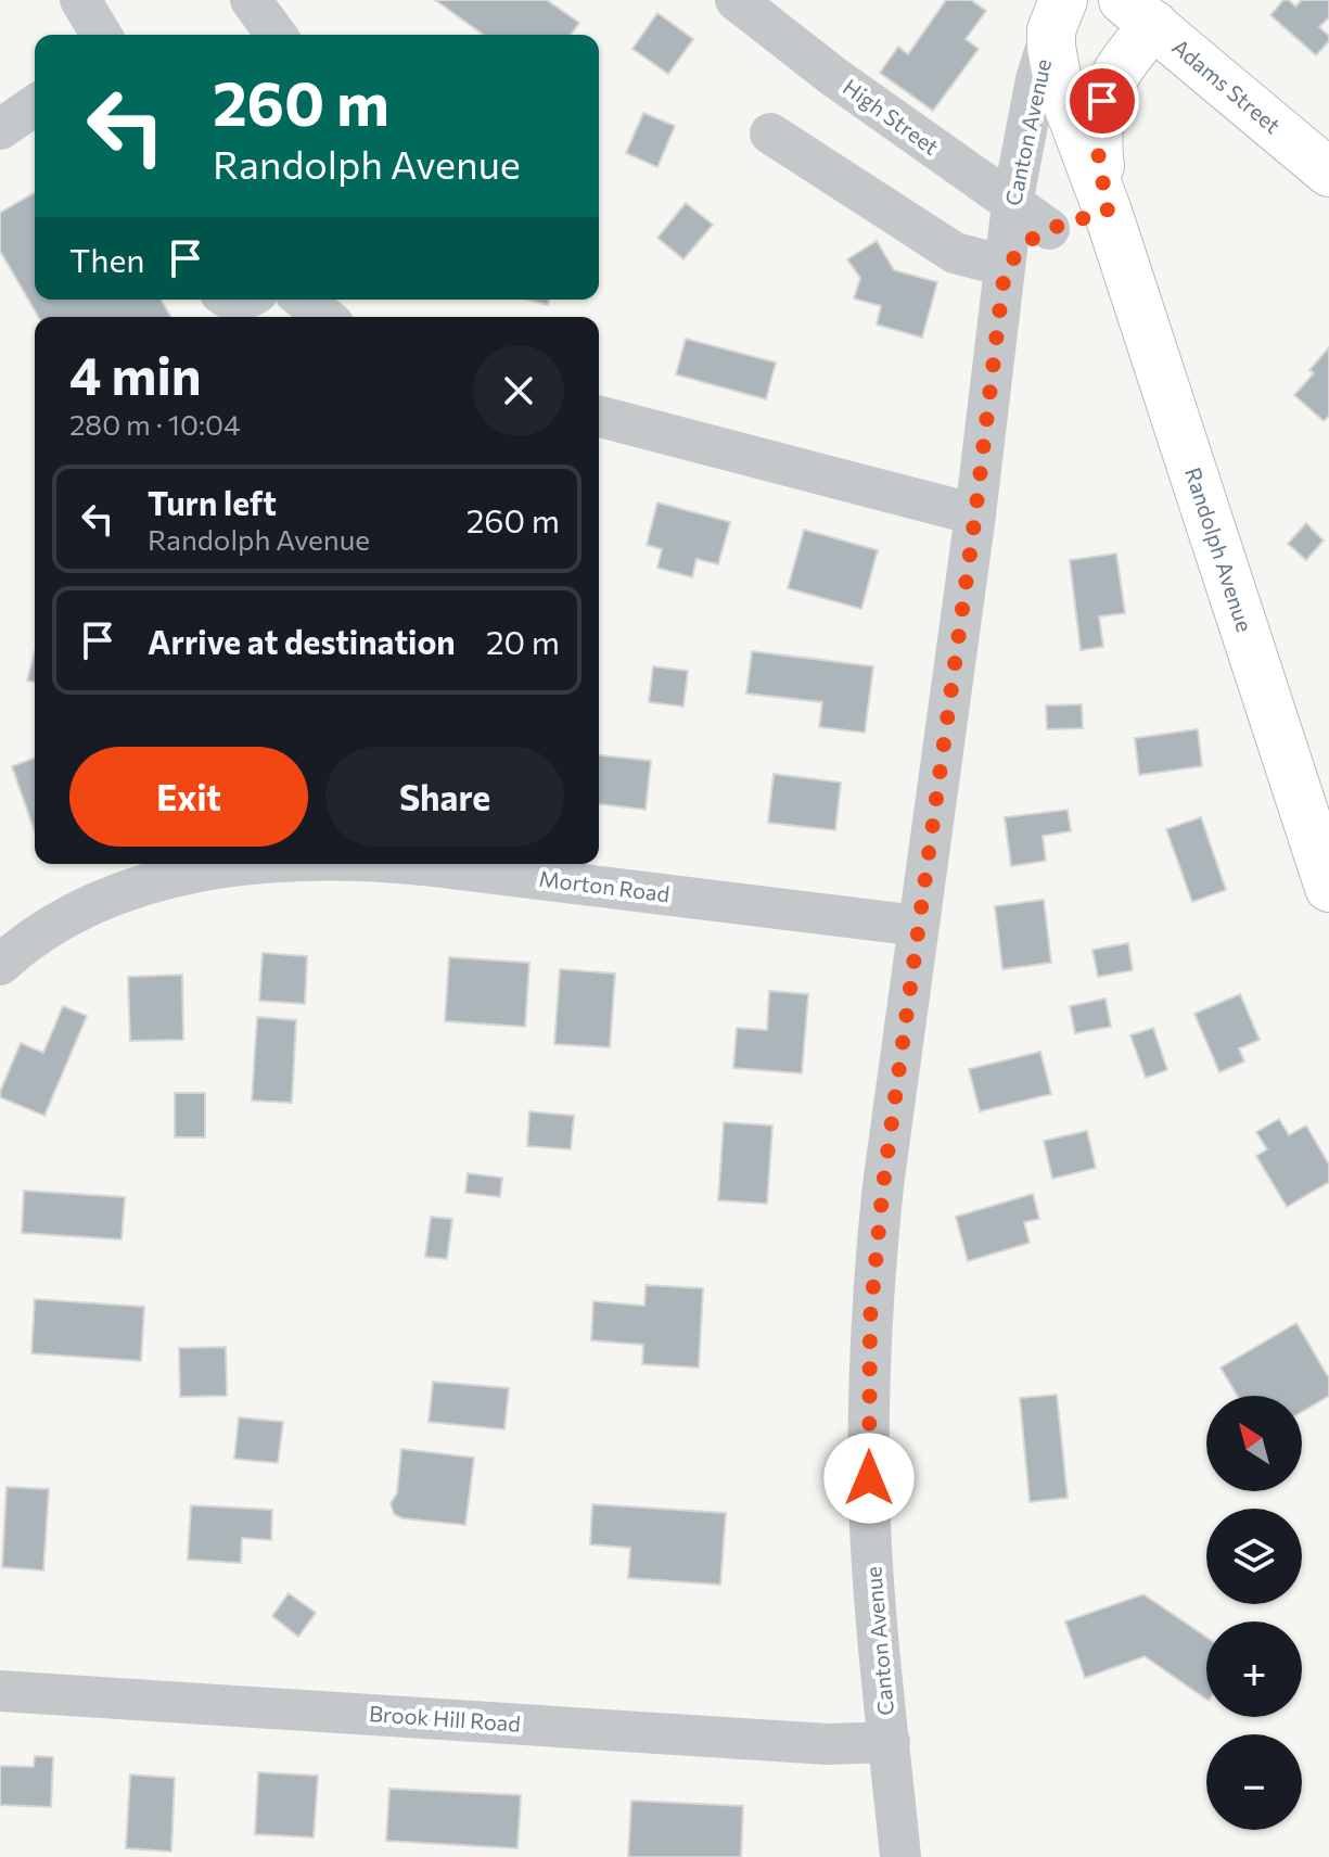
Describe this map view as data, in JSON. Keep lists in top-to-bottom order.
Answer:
{
  "streets": {
    "main road": ["Adams Street", "Randolph Avenue"],
    "street": [
      "High Street",
      "Canton Avenue",
      "Morton Road",
      "Brook Hill Road"
    ]
  },
  "crossings": [
    ["Adams Street", "Randolph Avenue"],
    ["High Street", "Canton Avenue"],
    ["Canton Avenue", "Randolph Avenue"],
    ["Canton Avenue", "Morton Road"],
    ["Canton Avenue", "Brook Hill Road"]
  ],
  "north": "top left",
  "page": {
    "turn": ["260 m", "Randolph Avenue"],
    "then": "Then",
    "heading": ["4 min", "280 m · 10:04"],
    "list": [
      {
        "name": "Turn left",
        "note": "Randolph Avenue",
        "value": "260 m"
      },
      {
        "name": "Arrive at destination",
        "value": "20 m"
      }
    ],
    "buttons": ["Exit", "Share"],
    "map_buttons": ["+", "−"]
  }
}
